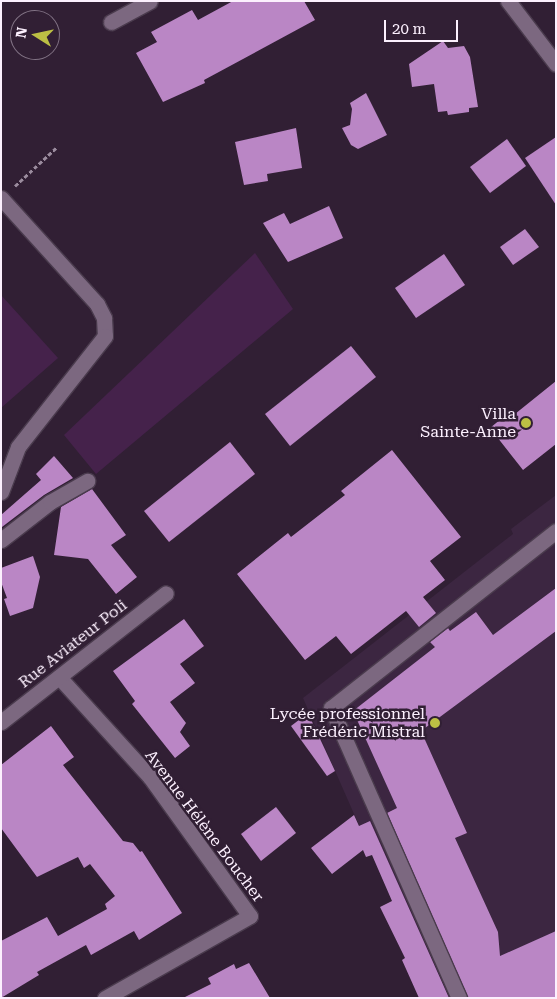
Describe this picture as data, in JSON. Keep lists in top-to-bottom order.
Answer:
{
  "streets": {
    "street": ["Rue Aviateur Poli", "Avenue Hélène Boucher"]
  },
  "crossings": [
    ["Rue Aviateur Poli", "Avenue Hélène Boucher"]
  ],
  "places": ["Villa Sainte-Anne", "Lycée professionnel Frédéric Mistral"],
  "scale_bar": "20 m",
  "north": "left"
}
